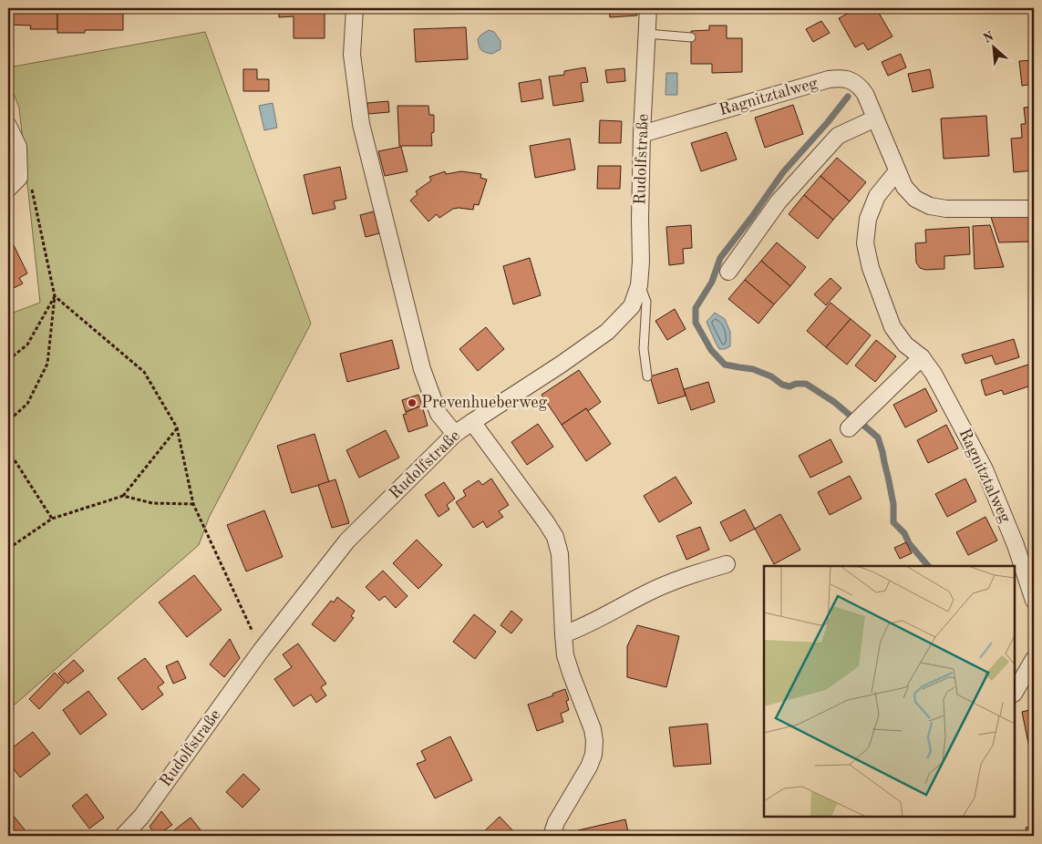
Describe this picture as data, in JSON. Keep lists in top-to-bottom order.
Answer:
{
  "streets": {
    "street": ["Ragnitztalweg", "Rudolfstraße"]
  },
  "crossings": [
    ["Ragnitztalweg", "Rudolfstraße"]
  ],
  "places": ["Prevenhueberweg"],
  "north": "top left"
}
